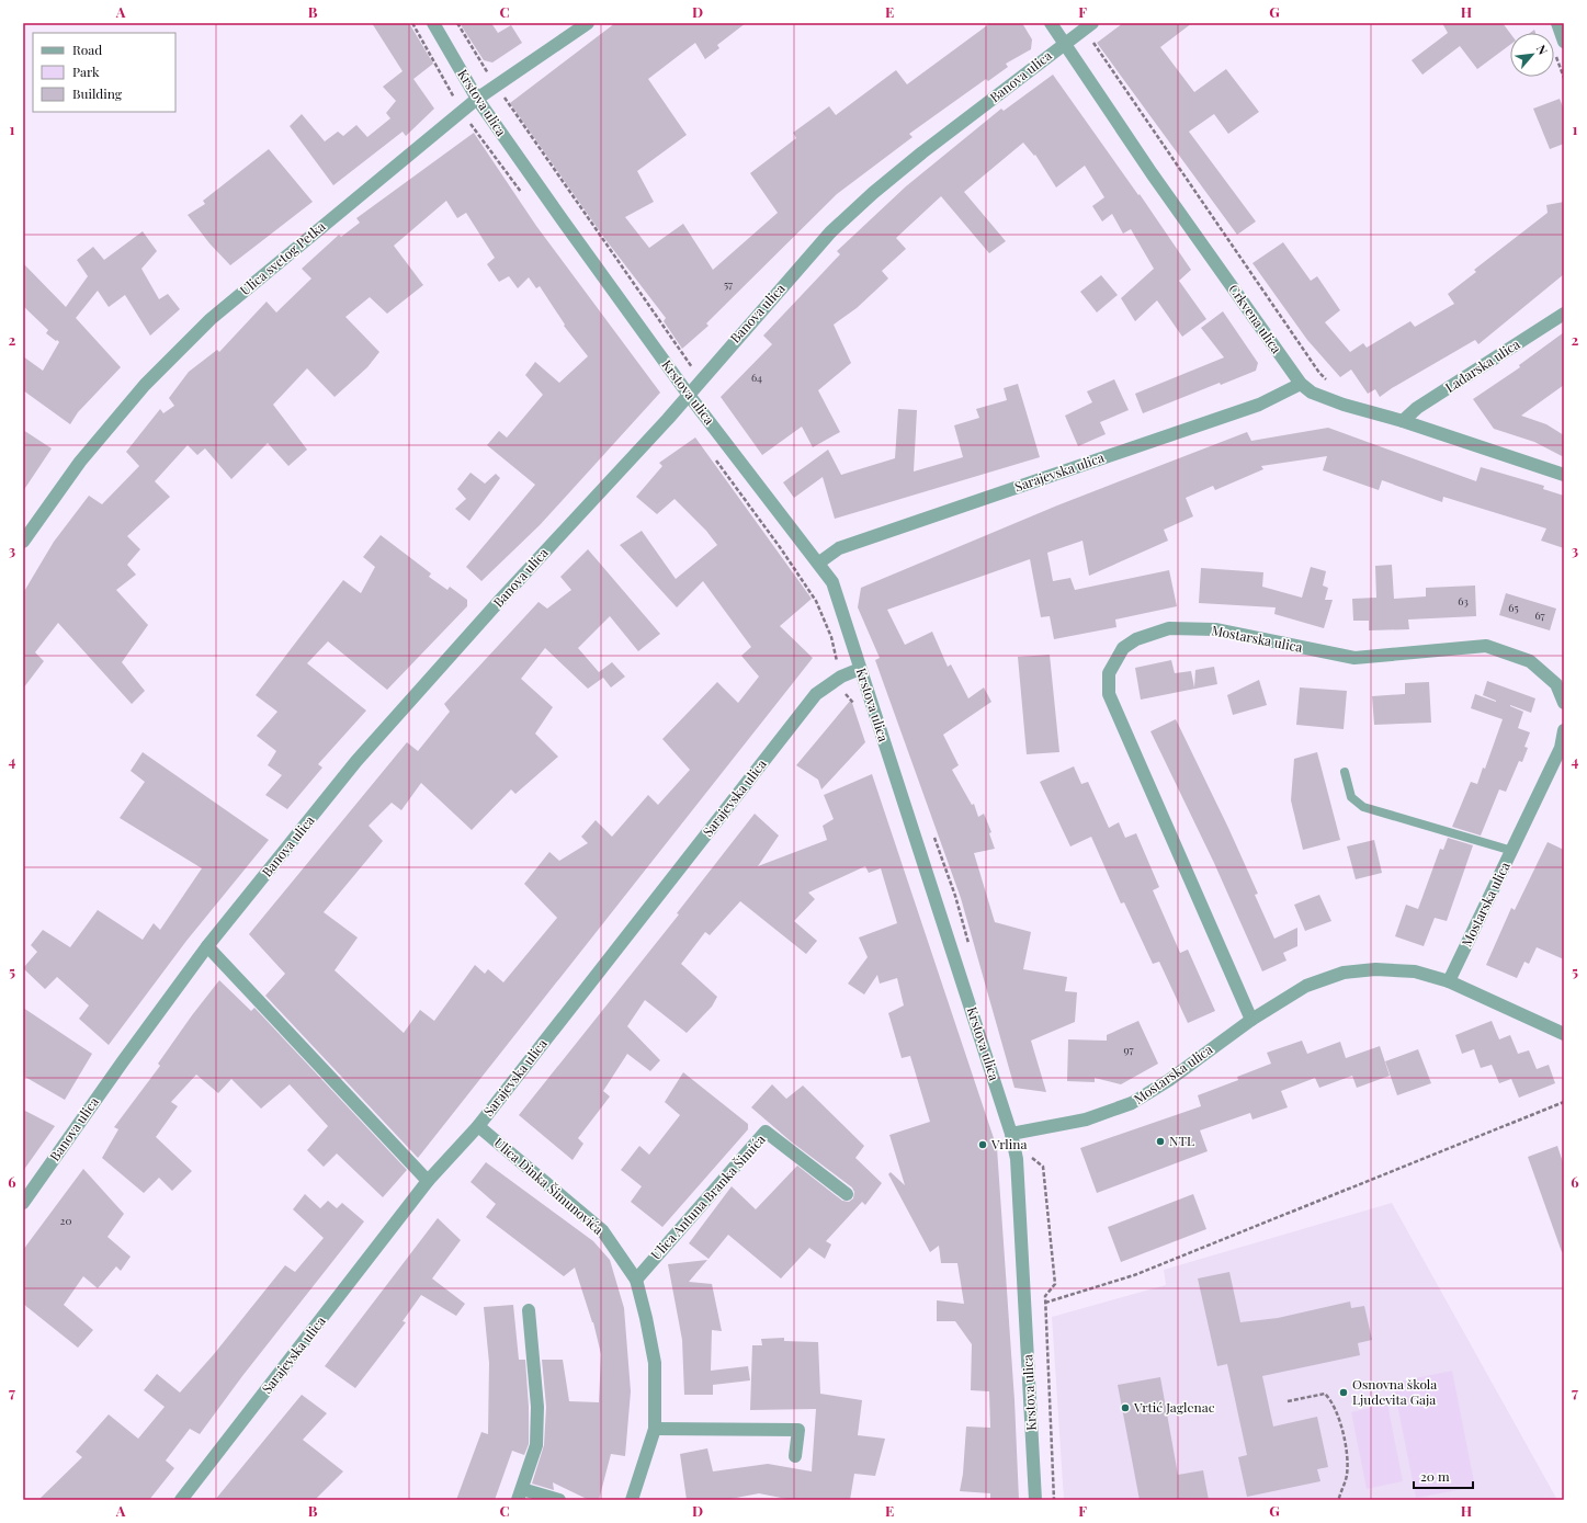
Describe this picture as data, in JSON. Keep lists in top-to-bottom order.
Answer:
{
  "streets": {
    "street": [
      "Banova ulica",
      "Krstova ulica",
      "Ulica svetog Petka",
      "Crkvena ulica",
      "Lađarska ulica",
      "Sarajevska ulica",
      "Mostarska ulica",
      "Ulica Dinka Šimunovića",
      "Ulica Antuna Branka Šimića"
    ]
  },
  "crossings": [
    ["Banova ulica", "Krstova ulica"],
    ["Banova ulica", "Crkvena ulica"],
    ["Krstova ulica", "Ulica svetog Petka"],
    ["Krstova ulica", "Sarajevska ulica"],
    ["Krstova ulica", "Mostarska ulica"],
    ["Crkvena ulica", "Lađarska ulica"],
    ["Crkvena ulica", "Sarajevska ulica"],
    ["Sarajevska ulica", "Ulica Dinka Šimunovića"],
    ["Ulica Dinka Šimunovića", "Ulica Antuna Branka Šimića"]
  ],
  "places": [
    "NTL",
    "Vrlina",
    "Osnovna škola Ljudevita Gaja",
    "Vrtić Jaglenac"
  ],
  "house_numbers": [
    "57",
    "64",
    "63",
    "65",
    "67",
    "97",
    "20"
  ],
  "legend": ["Road", "Park", "Building"],
  "scale_bar": "20 m",
  "north": "top right",
  "grid": {
    "columns": [
      "A",
      "B",
      "C",
      "D",
      "E",
      "F",
      "G",
      "H"
    ],
    "rows": [
      "1",
      "2",
      "3",
      "4",
      "5",
      "6",
      "7"
    ]
  }
}
